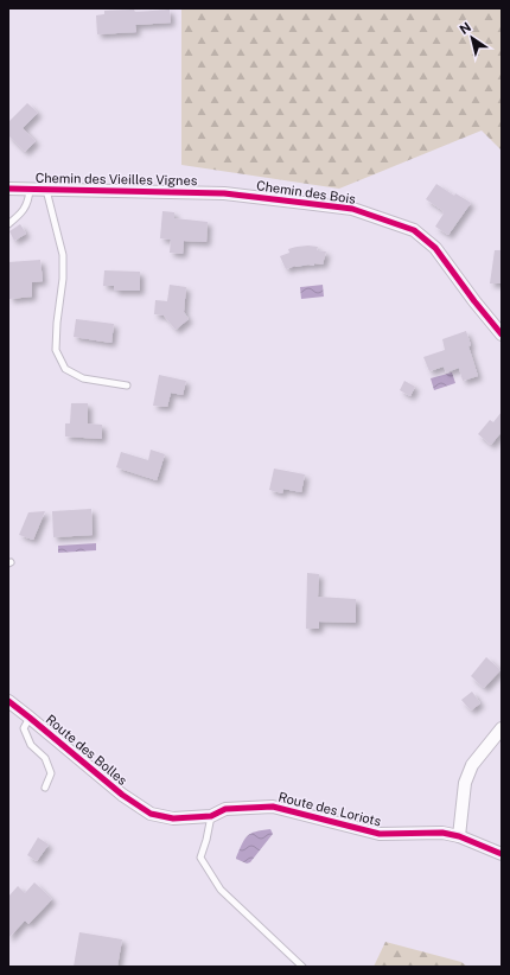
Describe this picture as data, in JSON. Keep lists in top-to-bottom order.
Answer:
{
  "streets": {
    "street": [
      "Chemin des Vieilles Vignes",
      "Chemin des Bois",
      "Route des Bolles",
      "Route des Loriots"
    ]
  },
  "crossings": [
    ["Chemin des Vieilles Vignes", "Chemin des Bois"],
    ["Route des Bolles", "Route des Loriots"]
  ],
  "north": "top left"
}
